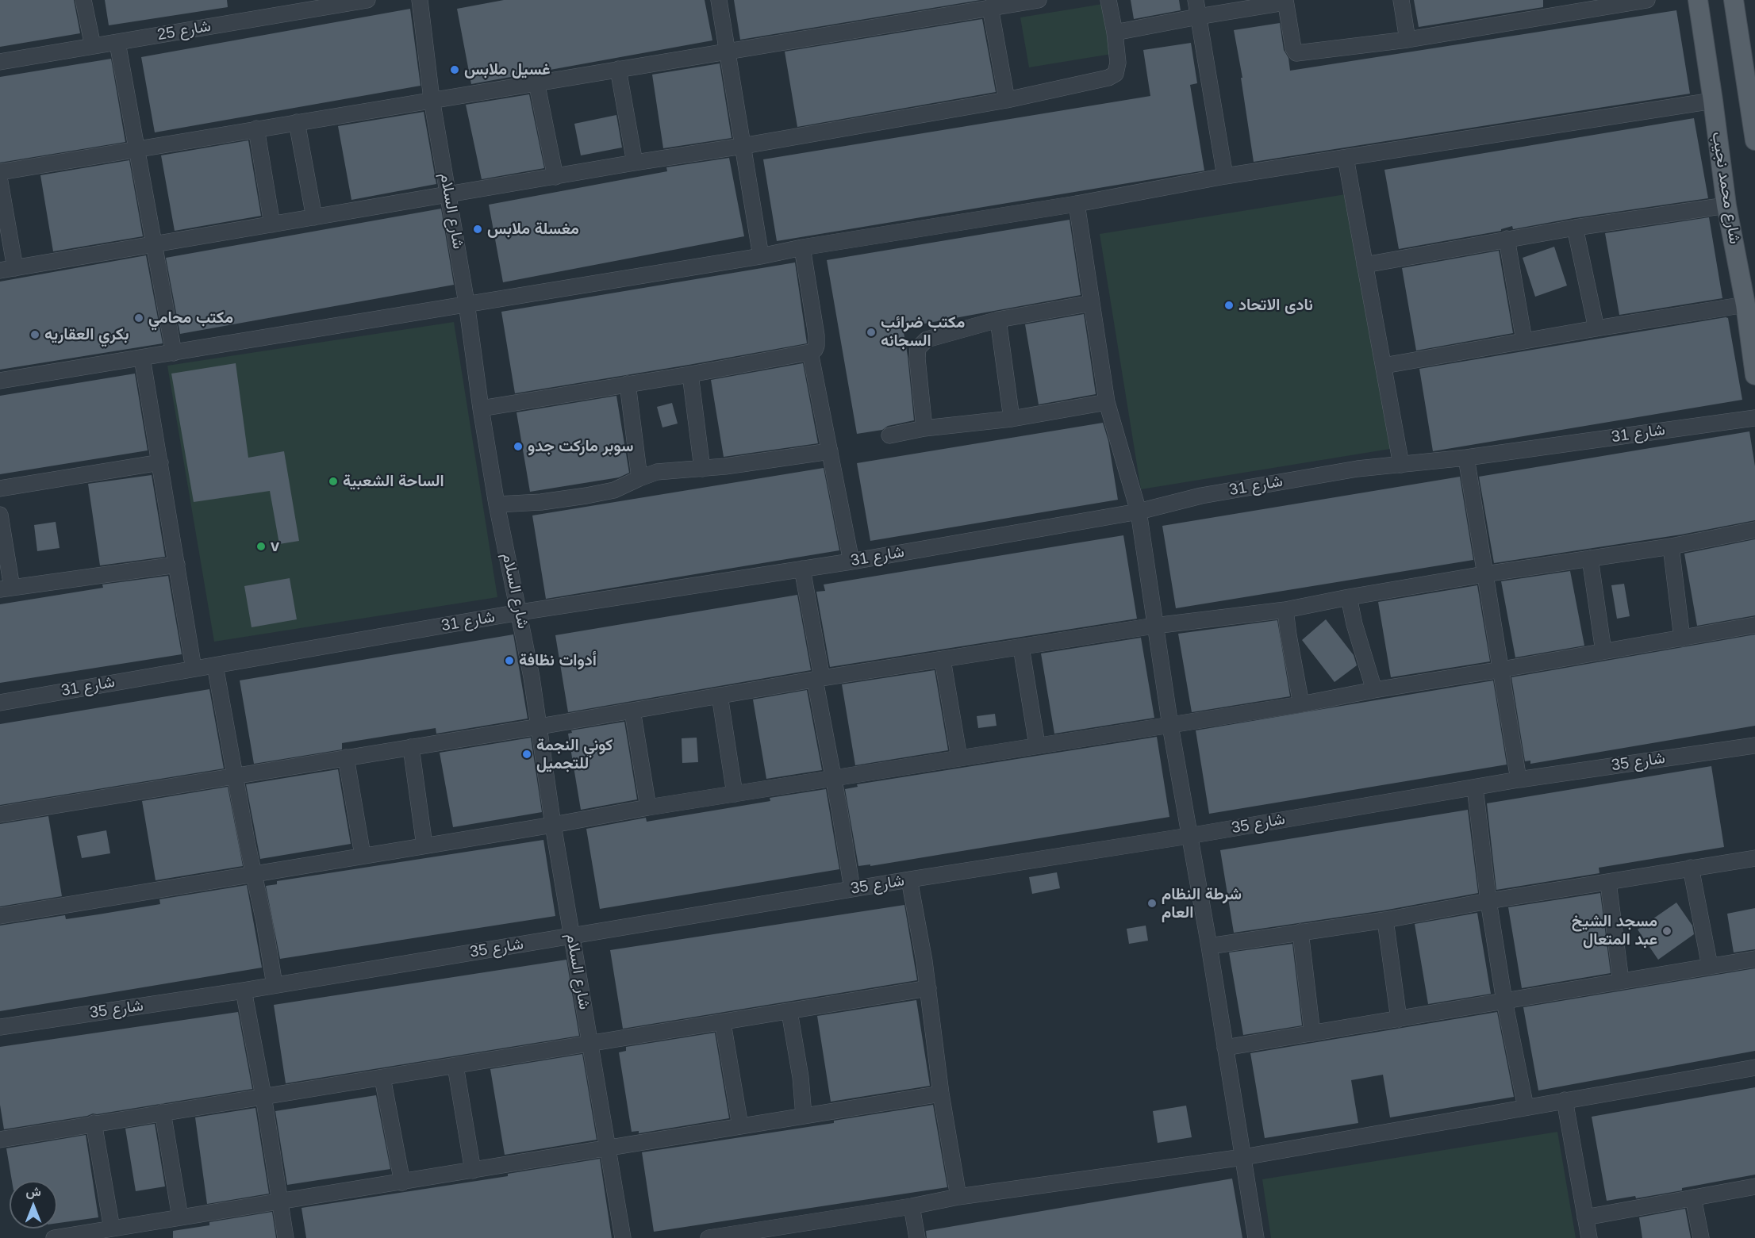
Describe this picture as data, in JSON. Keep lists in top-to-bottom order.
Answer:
{
  "streets": {
    "main road": ["شارع محمد نجيب"],
    "street": [
      "شارع 25",
      "شارع السلام",
      "شارع 31",
      "شارع 35"
    ]
  },
  "crossings": [
    ["شارع السلام", "شارع 31"],
    ["شارع السلام", "شارع 35"]
  ],
  "places": [
    "غسيل ملابس",
    "مغسلة ملابس",
    "نادى الاتحاد",
    "مكتب محامي",
    "مكتب ضرائب السجانه",
    "بكري العقاريه",
    "سوبر ماركت جدو",
    "الساحة الشعبية",
    "v",
    "أدوات نظافة",
    "كوني النجمة للتجميل",
    "شرطة النظام العام",
    "مسجد الشيخ عبد المتعال"
  ],
  "north": "top"
}
